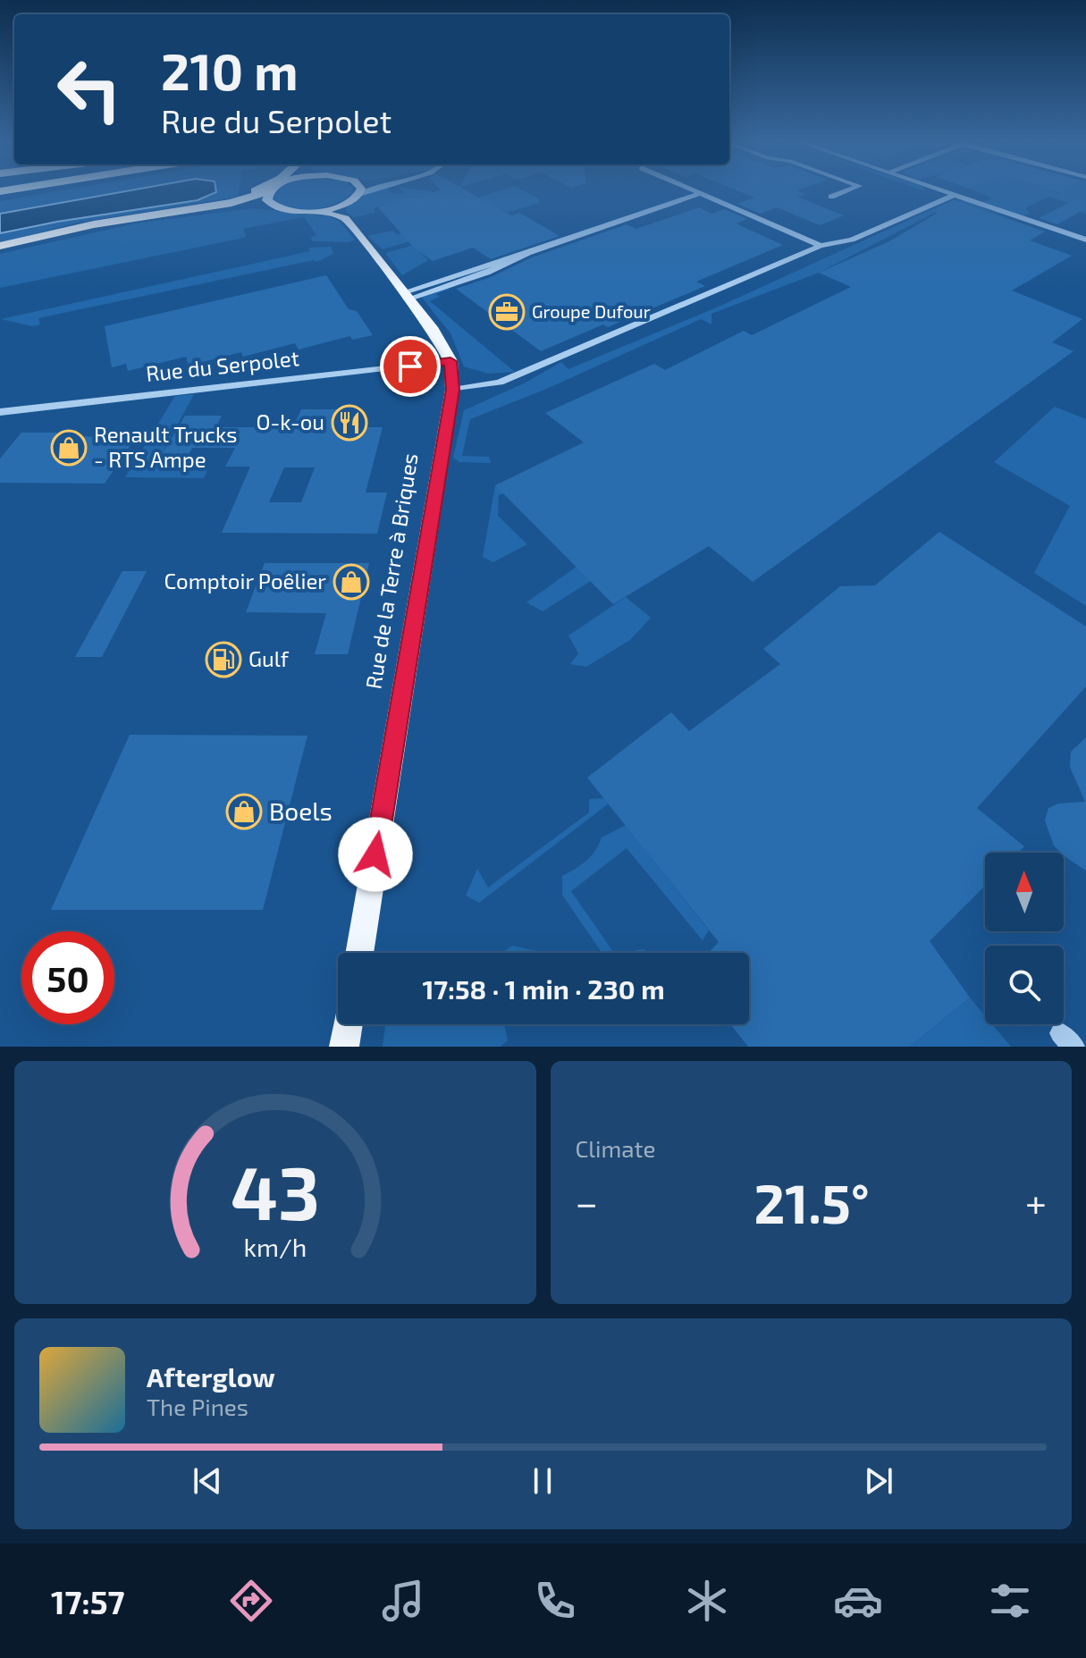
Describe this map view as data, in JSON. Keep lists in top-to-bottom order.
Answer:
{
  "streets": {
    "main road": ["Rue de la Terre à Briques"],
    "street": ["Rue du Serpolet"]
  },
  "crossings": [
    ["Rue du Serpolet", "Rue de la Terre à Briques"]
  ],
  "places": {
    "office": ["Groupe Dufour"],
    "restaurant": ["O-k-ou"],
    "shop": ["Renault Trucks - RTS Ampe", "Comptoir Poêlier", "Boels"],
    "fuel station": ["Gulf"]
  },
  "north": "top",
  "page": {
    "turn": ["210 m", "Rue du Serpolet"],
    "limit": "50",
    "trip": "17:58 · 1 min · 230 m",
    "tile": "Climate",
    "heat": ["−", "21.5°", "+"],
    "song": ["Afterglow", "The Pines"],
    "tabs": "17:57",
    "gauge": ["43", "km/h"]
  }
}
